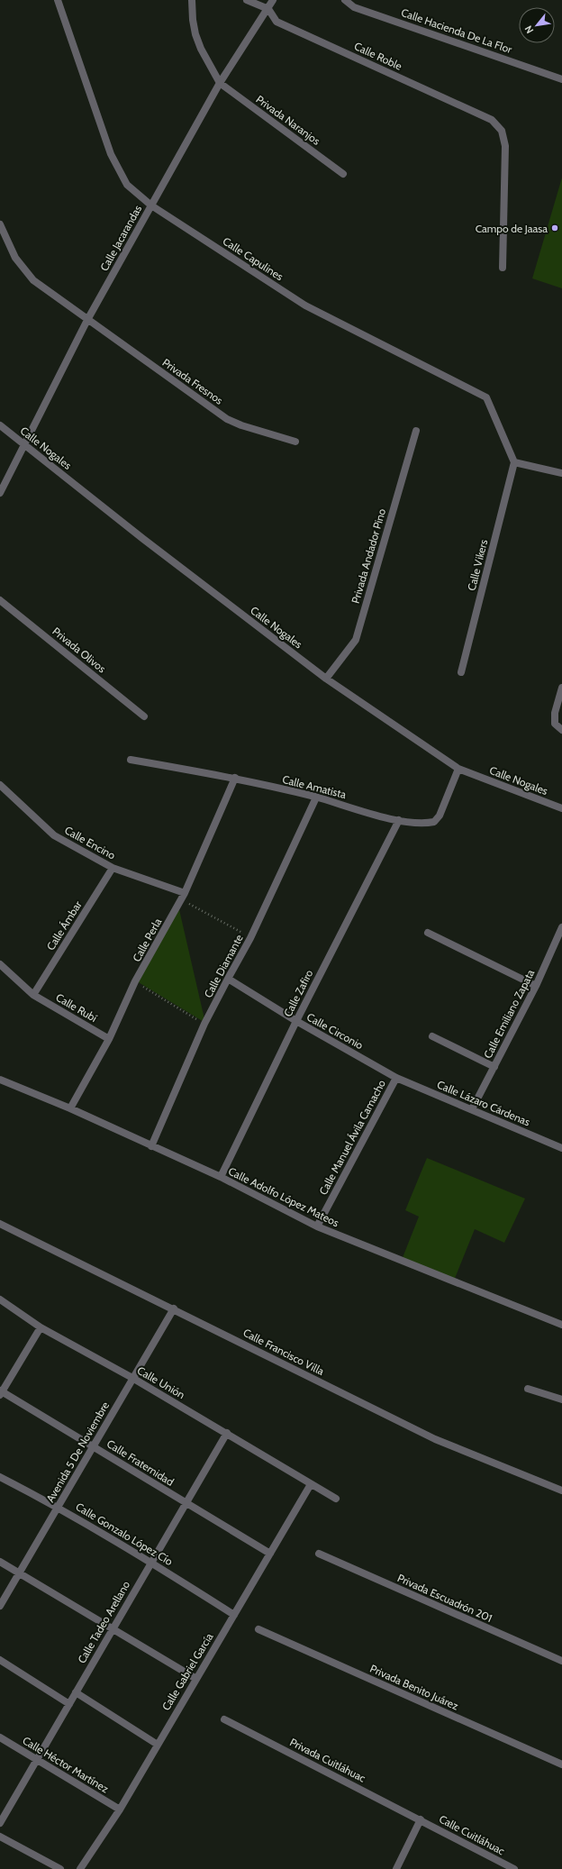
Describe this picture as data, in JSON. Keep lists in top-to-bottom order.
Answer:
{
  "streets": {
    "street": [
      "Calle Hacienda De La Flor",
      "Calle Roble",
      "Privada Naranjos",
      "Calle Jacarandas",
      "Calle Capulines",
      "Privada Fresnos",
      "Calle Nogales",
      "Privada Andador Pino",
      "Calle Vikers",
      "Privada Olivos",
      "Calle Amatista",
      "Calle Encino",
      "Calle Ámbar",
      "Calle Perla",
      "Calle Diamante",
      "Calle Zafiro",
      "Calle Rubí",
      "Calle Emiliano Zapata",
      "Calle Circonio",
      "Calle Lázaro Cárdenas",
      "Calle Manuel Ávila Camacho",
      "Calle Adolfo López Mateos",
      "Calle Francisco Villa",
      "Calle Unión",
      "Avenida 5 De Noviembre",
      "Calle Fraternidad",
      "Calle Gonzalo López Cío",
      "Privada Escuadrón 201",
      "Calle Tadeo Arellano",
      "Calle Gabriel García",
      "Privada Benito Juárez",
      "Privada Cuitláhuac",
      "Calle Héctor Martínez",
      "Calle Cuitláhuac"
    ]
  },
  "crossings": [
    ["Calle Roble", "Calle Jacarandas"],
    ["Privada Naranjos", "Calle Jacarandas"],
    ["Calle Jacarandas", "Calle Capulines"],
    ["Calle Jacarandas", "Privada Fresnos"],
    ["Calle Jacarandas", "Calle Nogales"],
    ["Calle Capulines", "Calle Vikers"],
    ["Calle Nogales", "Privada Andador Pino"],
    ["Calle Nogales", "Calle Amatista"],
    ["Calle Amatista", "Calle Perla"],
    ["Calle Amatista", "Calle Diamante"],
    ["Calle Amatista", "Calle Zafiro"],
    ["Calle Encino", "Calle Ámbar"],
    ["Calle Encino", "Calle Perla"],
    ["Calle Ámbar", "Calle Rubí"],
    ["Calle Perla", "Calle Rubí"],
    ["Calle Perla", "Calle Adolfo López Mateos"],
    ["Calle Diamante", "Calle Circonio"],
    ["Calle Diamante", "Calle Adolfo López Mateos"],
    ["Calle Zafiro", "Calle Circonio"],
    ["Calle Zafiro", "Calle Adolfo López Mateos"],
    ["Calle Emiliano Zapata", "Calle Lázaro Cárdenas"],
    ["Calle Circonio", "Calle Lázaro Cárdenas"],
    ["Calle Circonio", "Calle Manuel Ávila Camacho"],
    ["Calle Lázaro Cárdenas", "Calle Manuel Ávila Camacho"],
    ["Calle Manuel Ávila Camacho", "Calle Adolfo López Mateos"],
    ["Calle Francisco Villa", "Avenida 5 De Noviembre"],
    ["Calle Unión", "Avenida 5 De Noviembre"],
    ["Calle Unión", "Calle Tadeo Arellano"],
    ["Calle Unión", "Calle Gabriel García"],
    ["Avenida 5 De Noviembre", "Calle Fraternidad"],
    ["Avenida 5 De Noviembre", "Calle Gonzalo López Cío"],
    ["Calle Fraternidad", "Calle Tadeo Arellano"],
    ["Calle Fraternidad", "Calle Gabriel García"],
    ["Calle Gonzalo López Cío", "Calle Tadeo Arellano"],
    ["Calle Gonzalo López Cío", "Calle Gabriel García"],
    ["Calle Tadeo Arellano", "Calle Héctor Martínez"],
    ["Calle Gabriel García", "Calle Héctor Martínez"],
    ["Privada Cuitláhuac", "Calle Cuitláhuac"]
  ],
  "places": ["Campo de Jaasa"],
  "north": "bottom left"
}
